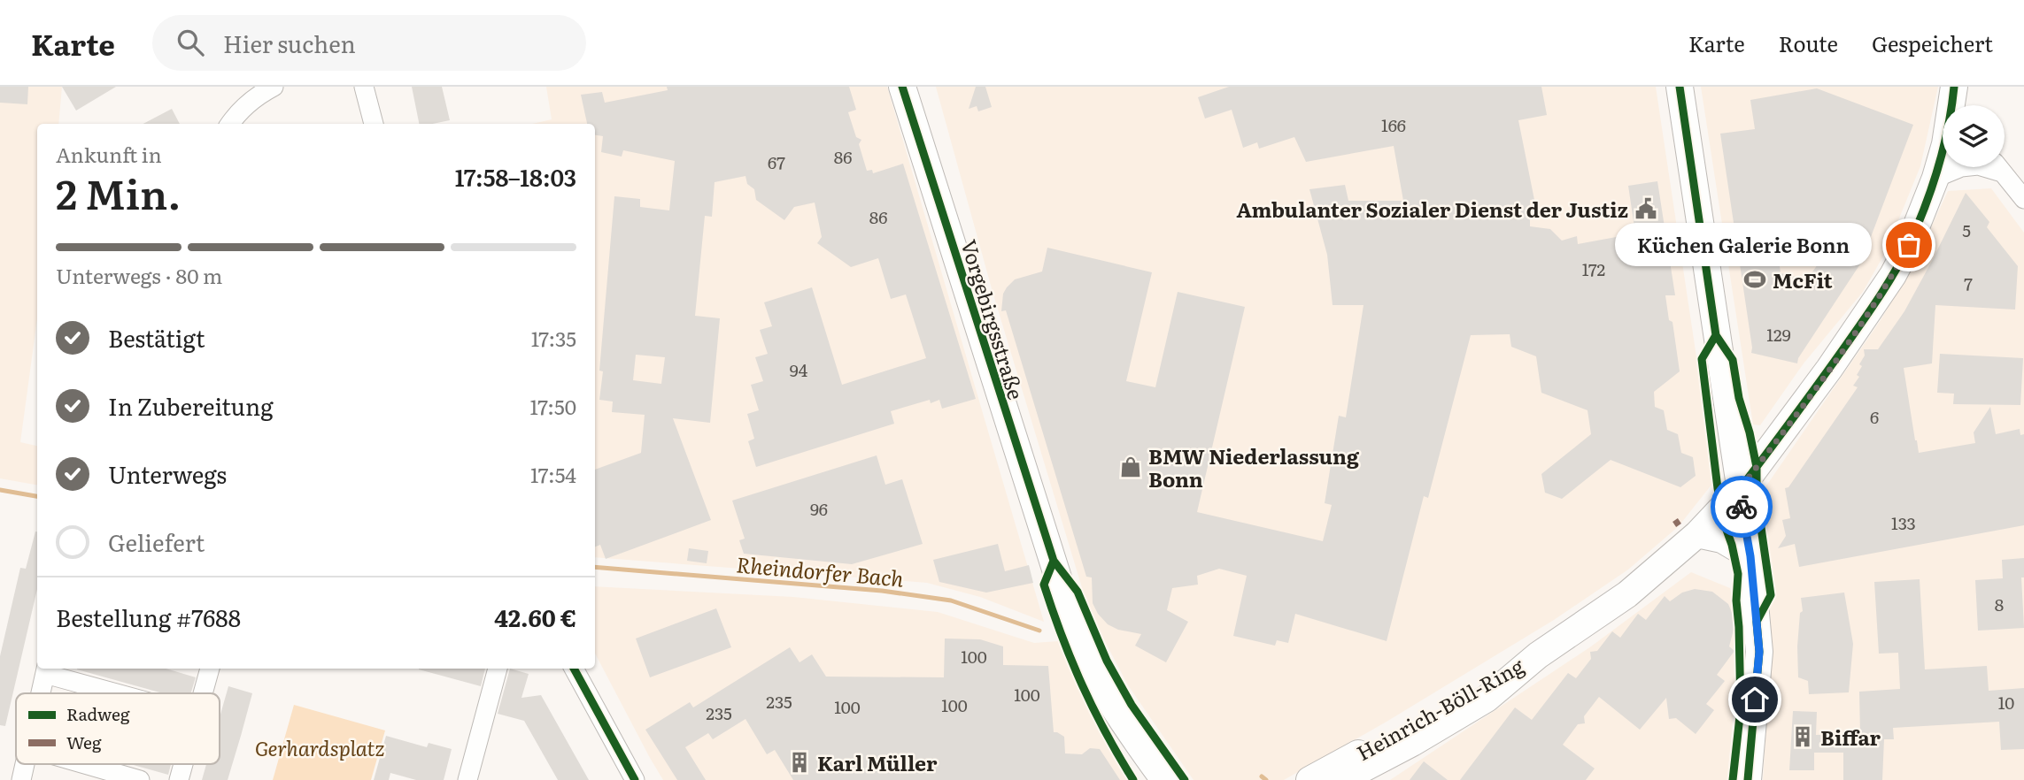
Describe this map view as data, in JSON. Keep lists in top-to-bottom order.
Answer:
{
  "streets": {
    "main road": ["Vorgebirgsstraße", "Heinrich-Böll-Ring"]
  },
  "water": ["Rheindorfer Bach"],
  "parks": ["Gerhardsplatz"],
  "places": {
    "public building": ["Ambulanter Sozialer Dienst der Justiz"],
    "other": ["Küchen Galerie Bonn"],
    "sports": ["McFit"],
    "shop": ["BMW Niederlassung Bonn"],
    "building": ["Biffar", "Karl Müller"]
  },
  "house_numbers": [
    "166",
    "86",
    "67",
    "86",
    "5",
    "172",
    "7",
    "129",
    "94",
    "6",
    "96",
    "133",
    "8",
    "100",
    "100",
    "235",
    "10",
    "100",
    "100",
    "235"
  ],
  "legend": ["Radweg", "Weg"],
  "page": {
    "header": "Karte",
    "search": "Hier suchen",
    "nav": ["Karte", "Route", "Gespeichert"],
    "heading": ["2 Min.", "Ankunft in", "17:58–18:03"],
    "panel": ["Bestellung #7688", "42.60 €"],
    "bubble": "Küchen Galerie Bonn",
    "bar": "Unterwegs · 80 m",
    "list": [
      ["Bestätigt", "17:35"],
      ["In Zubereitung", "17:50"],
      ["Unterwegs", "17:54"],
      "Geliefert"
    ]
  }
}
